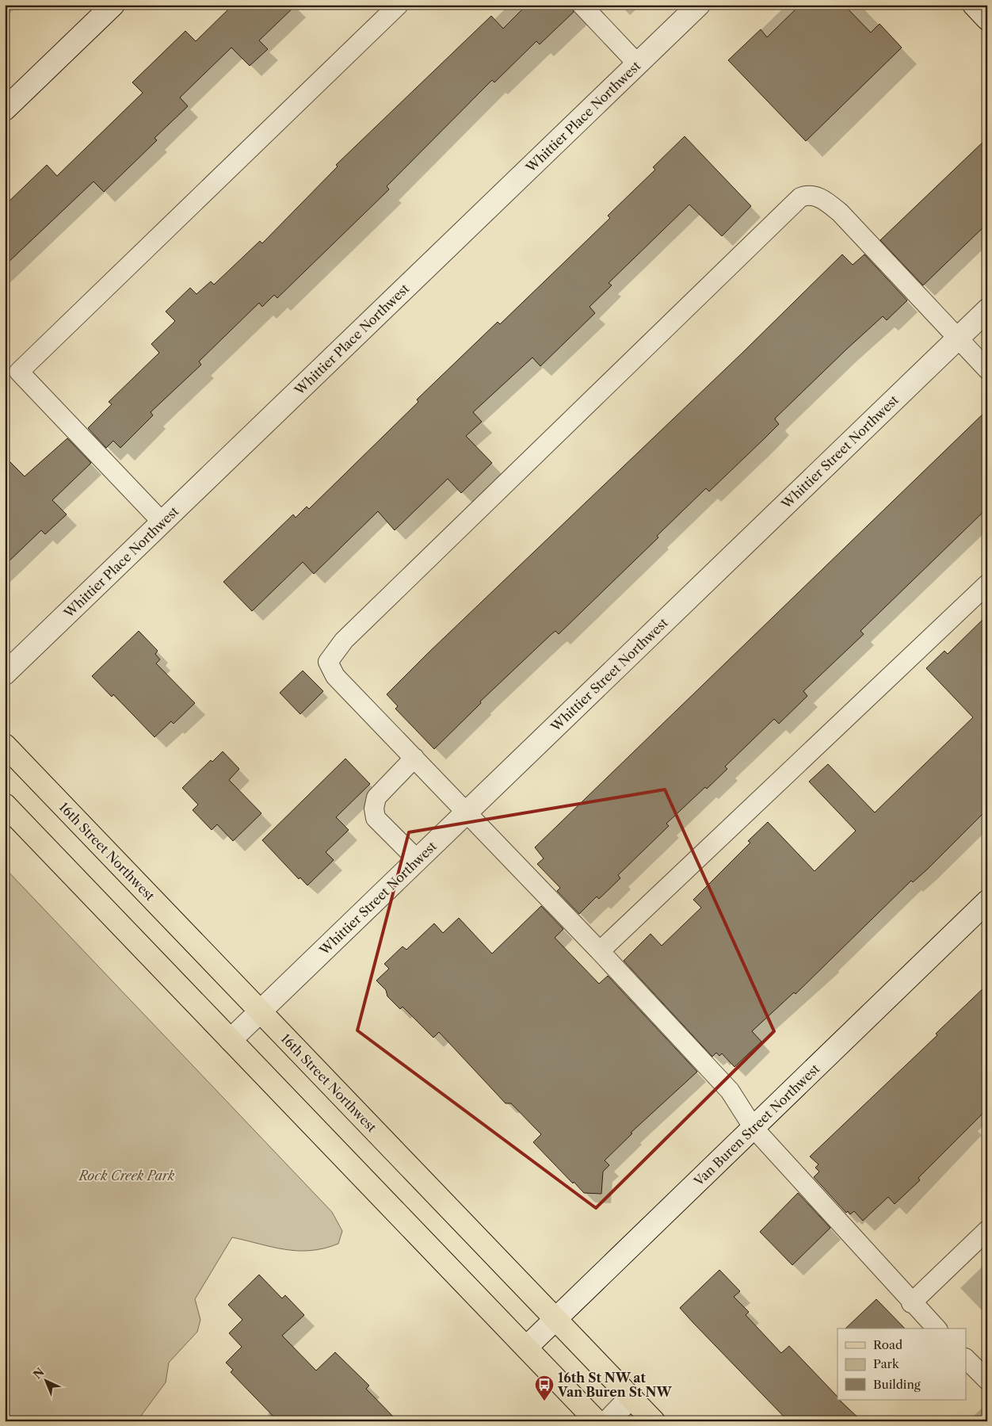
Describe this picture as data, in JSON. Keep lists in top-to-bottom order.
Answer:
{
  "streets": {
    "main road": ["16th Street Northwest"],
    "street": ["Whittier Place Northwest", "Whittier Street Northwest", "Van Buren Street Northwest"]
  },
  "crossings": [
    ["Whittier Street Northwest", "16th Street Northwest"],
    ["16th Street Northwest", "Van Buren Street Northwest"]
  ],
  "parks": ["Rock Creek Park"],
  "places": {
    "bus stop": ["16th St NW at Van Buren St NW"]
  },
  "legend": ["Road", "Park", "Building"],
  "north": "top left"
}
